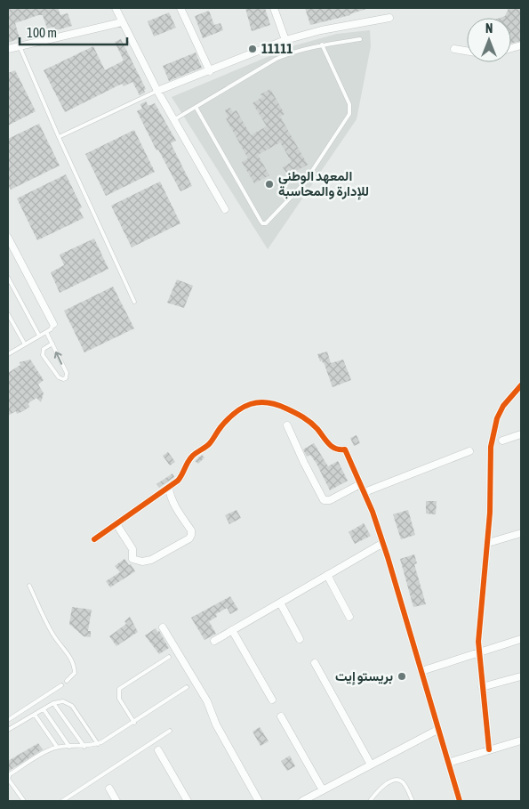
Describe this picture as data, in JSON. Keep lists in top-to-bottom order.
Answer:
{
  "places": ["11111", "المعهد الوطني للإدارة والمحاسبة", "بريستو إيت"],
  "scale_bar": "100 m",
  "north": "top"
}
